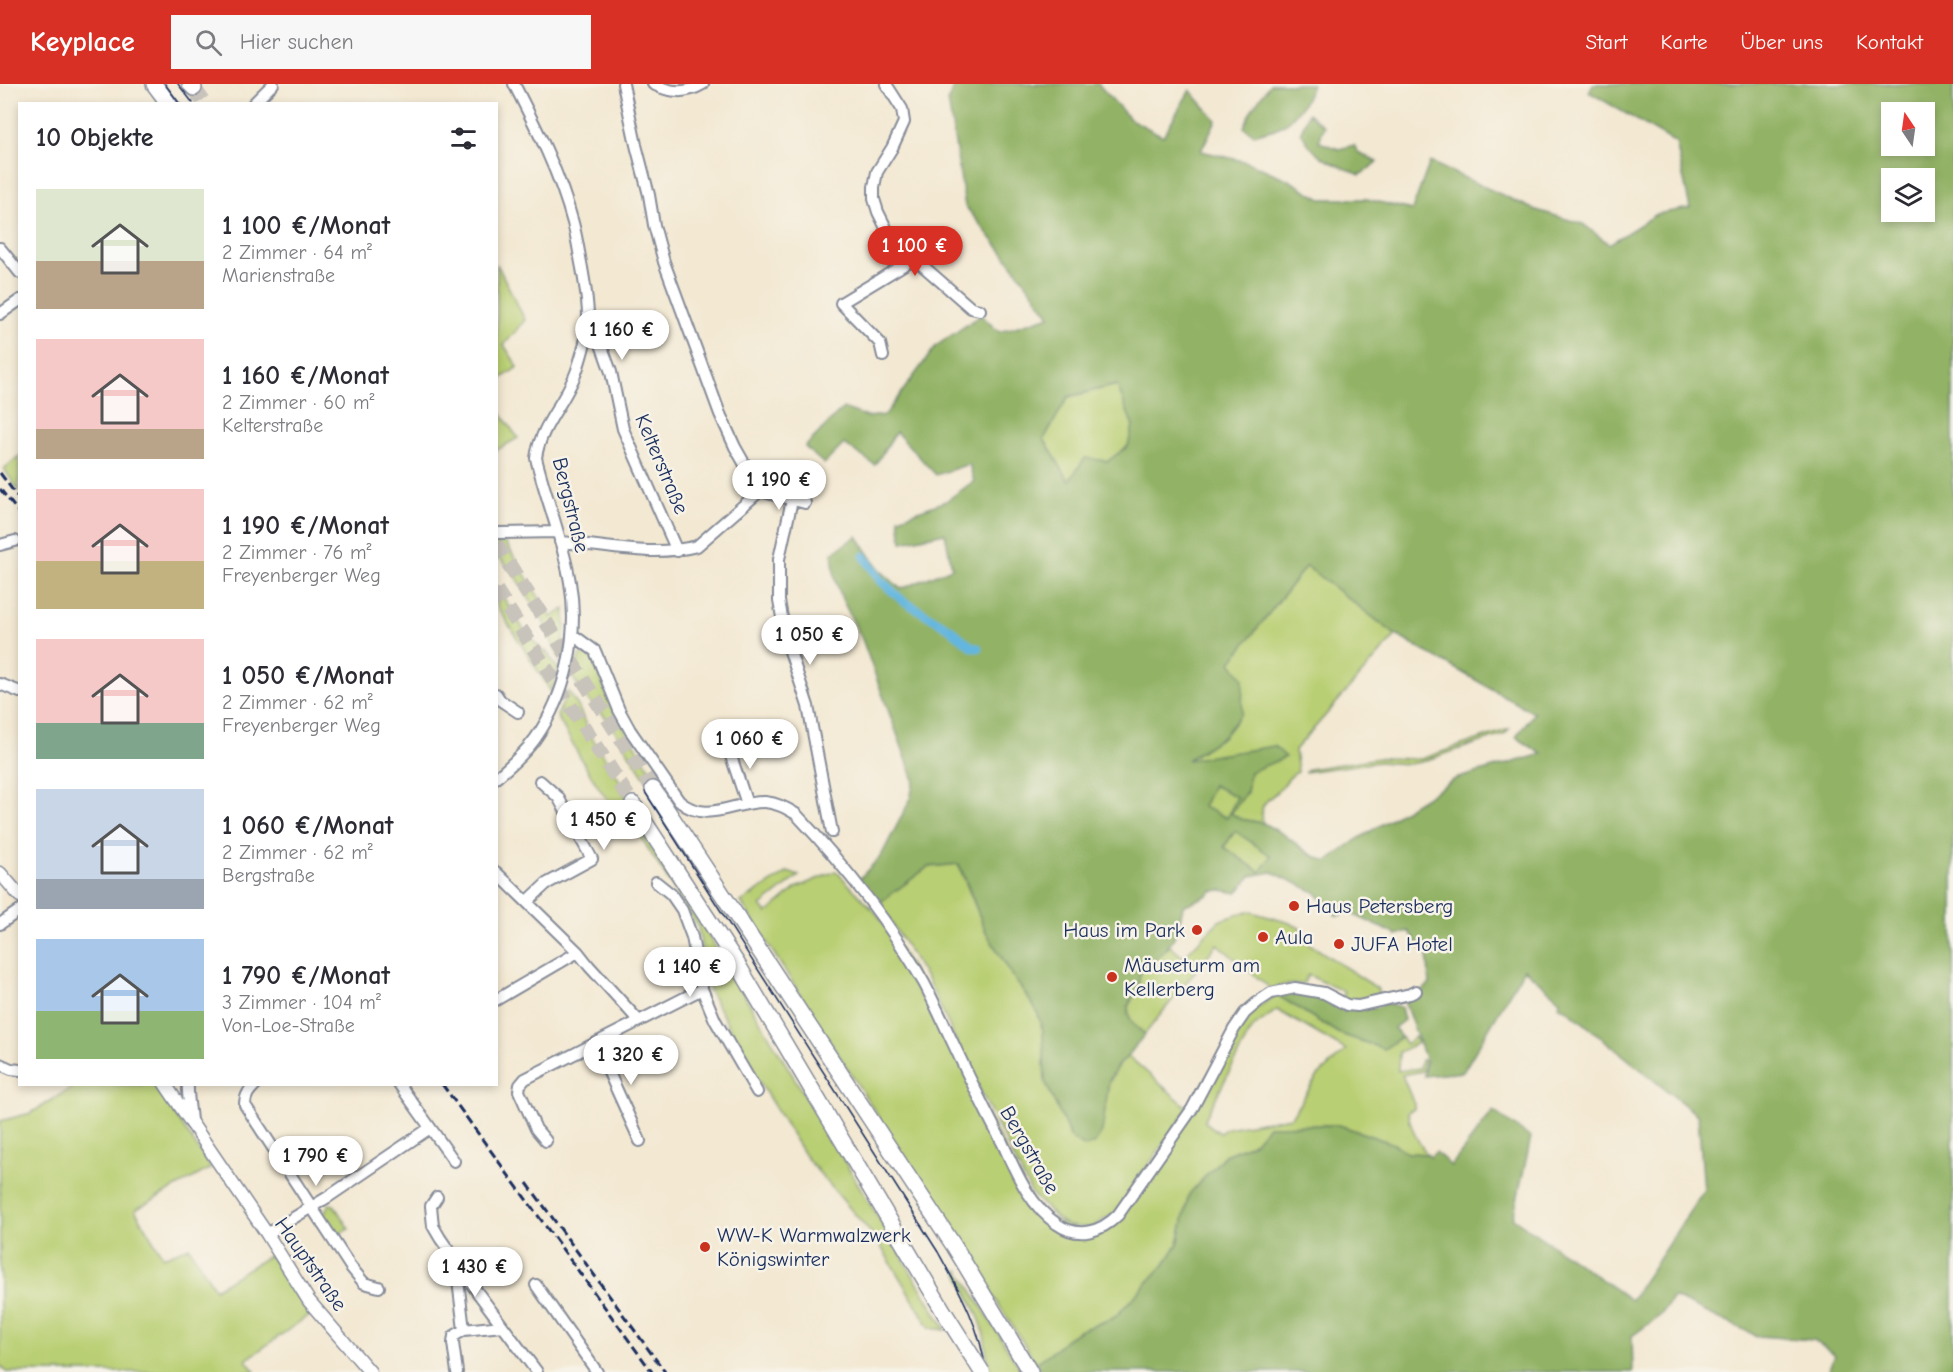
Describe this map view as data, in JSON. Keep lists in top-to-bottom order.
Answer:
{
  "streets": {
    "main road": ["Hauptstraße"],
    "street": ["Kelterstraße", "Bergstraße"]
  },
  "crossings": [
    ["Kelterstraße", "Bergstraße"]
  ],
  "places": [
    "Haus Petersberg",
    "Haus im Park",
    "Aula",
    "JUFA Hotel",
    "Mäuseturm am Kellerberg",
    "WW-K Warmwalzwerk Königswinter"
  ],
  "north": "top",
  "page": {
    "header": "Keyplace",
    "search": "Hier suchen",
    "nav": [
      "Start",
      "Karte",
      "Über uns",
      "Kontakt"
    ],
    "heading": "10 Objekte",
    "list": [
      {
        "name": "1 100 €/Monat",
        "note": "2 Zimmer · 64 m² · Marienstraße"
      },
      {
        "name": "1 160 €/Monat",
        "note": "2 Zimmer · 60 m² · Kelterstraße"
      },
      {
        "name": "1 190 €/Monat",
        "note": "2 Zimmer · 76 m² · Freyenberger Weg"
      },
      {
        "name": "1 050 €/Monat",
        "note": "2 Zimmer · 62 m² · Freyenberger Weg"
      },
      {
        "name": "1 060 €/Monat",
        "note": "2 Zimmer · 62 m² · Bergstraße"
      },
      {
        "name": "1 790 €/Monat",
        "note": "3 Zimmer · 104 m² · Von-Loe-Straße"
      }
    ],
    "price": [
      "1 100 €",
      "1 160 €",
      "1 190 €",
      "1 050 €",
      "1 060 €",
      "1 450 €",
      "1 140 €",
      "1 320 €",
      "1 790 €",
      "1 430 €"
    ]
  }
}
